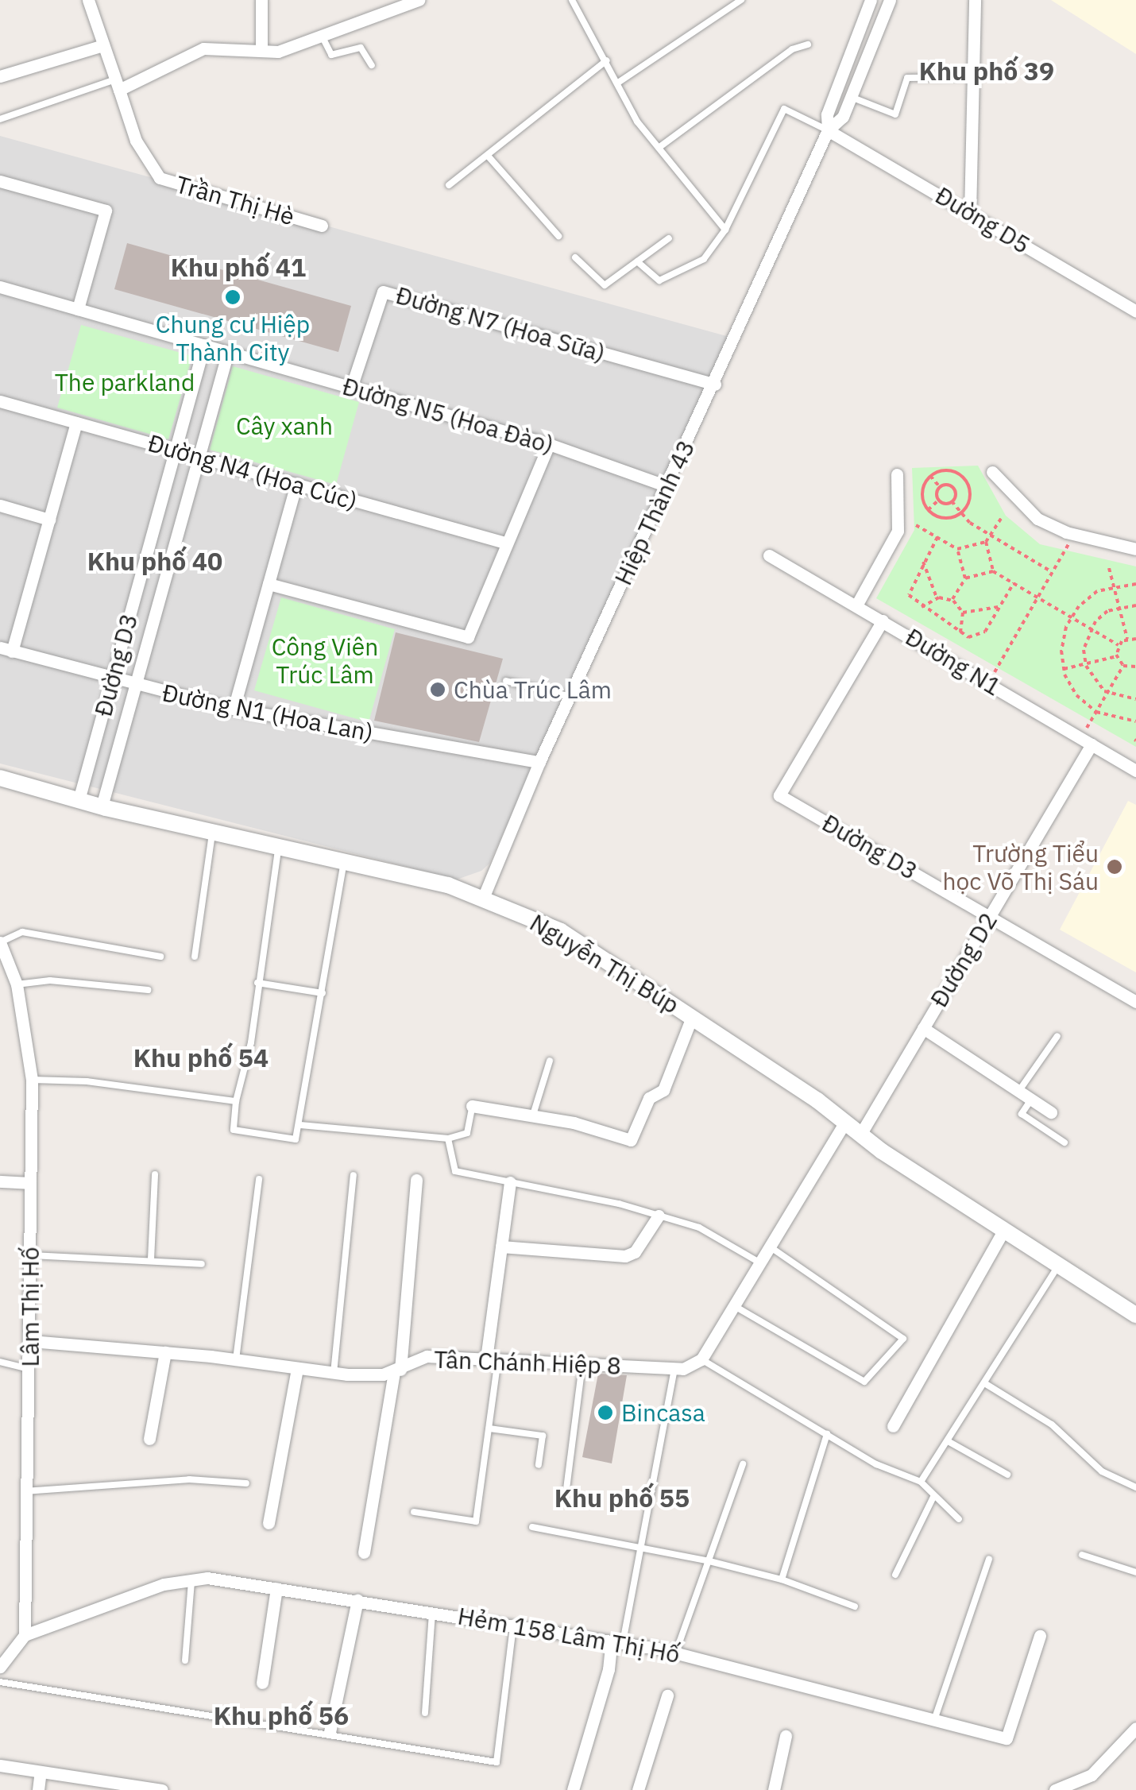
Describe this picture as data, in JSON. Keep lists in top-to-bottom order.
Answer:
{
  "streets": {
    "street": [
      "Trần Thị Hè",
      "Đường D5",
      "Đường N7 (Hoa Sữa)",
      "Đường N5 (Hoa Đào)",
      "Đường N4 (Hoa Cúc)",
      "Hiệp Thành 43",
      "Đường N1",
      "Đường D3",
      "Đường N1 (Hoa Lan)",
      "Đường D2",
      "Nguyễn Thị Búp",
      "Lâm Thị Hố",
      "Tân Chánh Hiệp 8",
      "Hẻm 158 Lâm Thị Hố"
    ]
  },
  "crossings": [
    ["Đường D5", "Hiệp Thành 43"],
    ["Đường N7 (Hoa Sữa)", "Đường N5 (Hoa Đào)"],
    ["Đường N7 (Hoa Sữa)", "Hiệp Thành 43"],
    ["Đường N5 (Hoa Đào)", "Hiệp Thành 43"],
    ["Đường N5 (Hoa Đào)", "Đường D3"],
    ["Đường N4 (Hoa Cúc)", "Đường D3"],
    ["Hiệp Thành 43", "Đường N1 (Hoa Lan)"],
    ["Hiệp Thành 43", "Nguyễn Thị Búp"],
    ["Đường N1", "Đường D3"],
    ["Đường N1", "Đường D2"],
    ["Đường D3", "Đường N1 (Hoa Lan)"],
    ["Đường D3", "Đường D2"],
    ["Đường D3", "Nguyễn Thị Búp"],
    ["Đường D2", "Nguyễn Thị Búp"],
    ["Lâm Thị Hố", "Tân Chánh Hiệp 8"],
    ["Lâm Thị Hố", "Hẻm 158 Lâm Thị Hố"]
  ],
  "districts": [
    "Khu phố 39",
    "Khu phố 41",
    "Khu phố 40",
    "Khu phố 54",
    "Khu phố 55",
    "Khu phố 56"
  ],
  "parks": ["The parkland", "Cây xanh", "Công Viên Trúc Lâm"],
  "places": [
    "Chung cư Hiệp Thành City",
    "Chùa Trúc Lâm",
    "Trường Tiểu học Võ Thị Sáu",
    "Bincasa"
  ]
}
